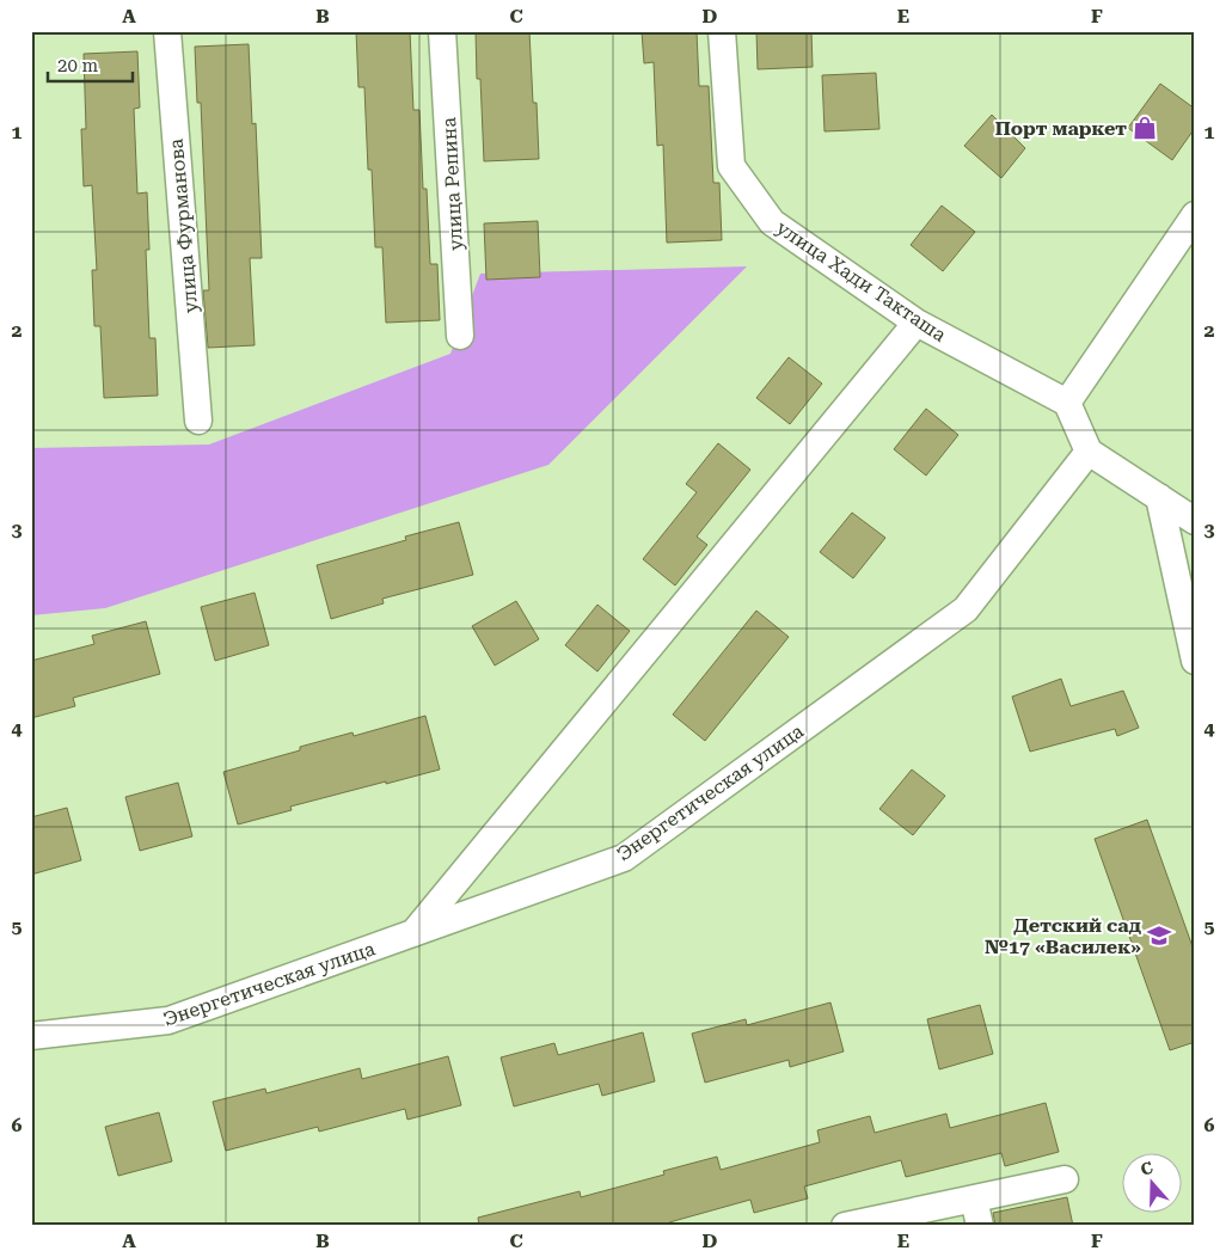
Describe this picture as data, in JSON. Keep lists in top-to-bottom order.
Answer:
{
  "streets": {
    "street": [
      "улица Репина",
      "улица Фурманова",
      "улица Хади Такташа",
      "Энергетическая улица"
    ]
  },
  "places": {
    "shop": ["Порт маркет"],
    "school or university": ["Детский сад №17 «Василек»"]
  },
  "scale_bar": "20 m",
  "north": "top",
  "grid": {
    "columns": [
      "A",
      "B",
      "C",
      "D",
      "E",
      "F"
    ],
    "rows": [
      "1",
      "2",
      "3",
      "4",
      "5",
      "6"
    ]
  }
}
